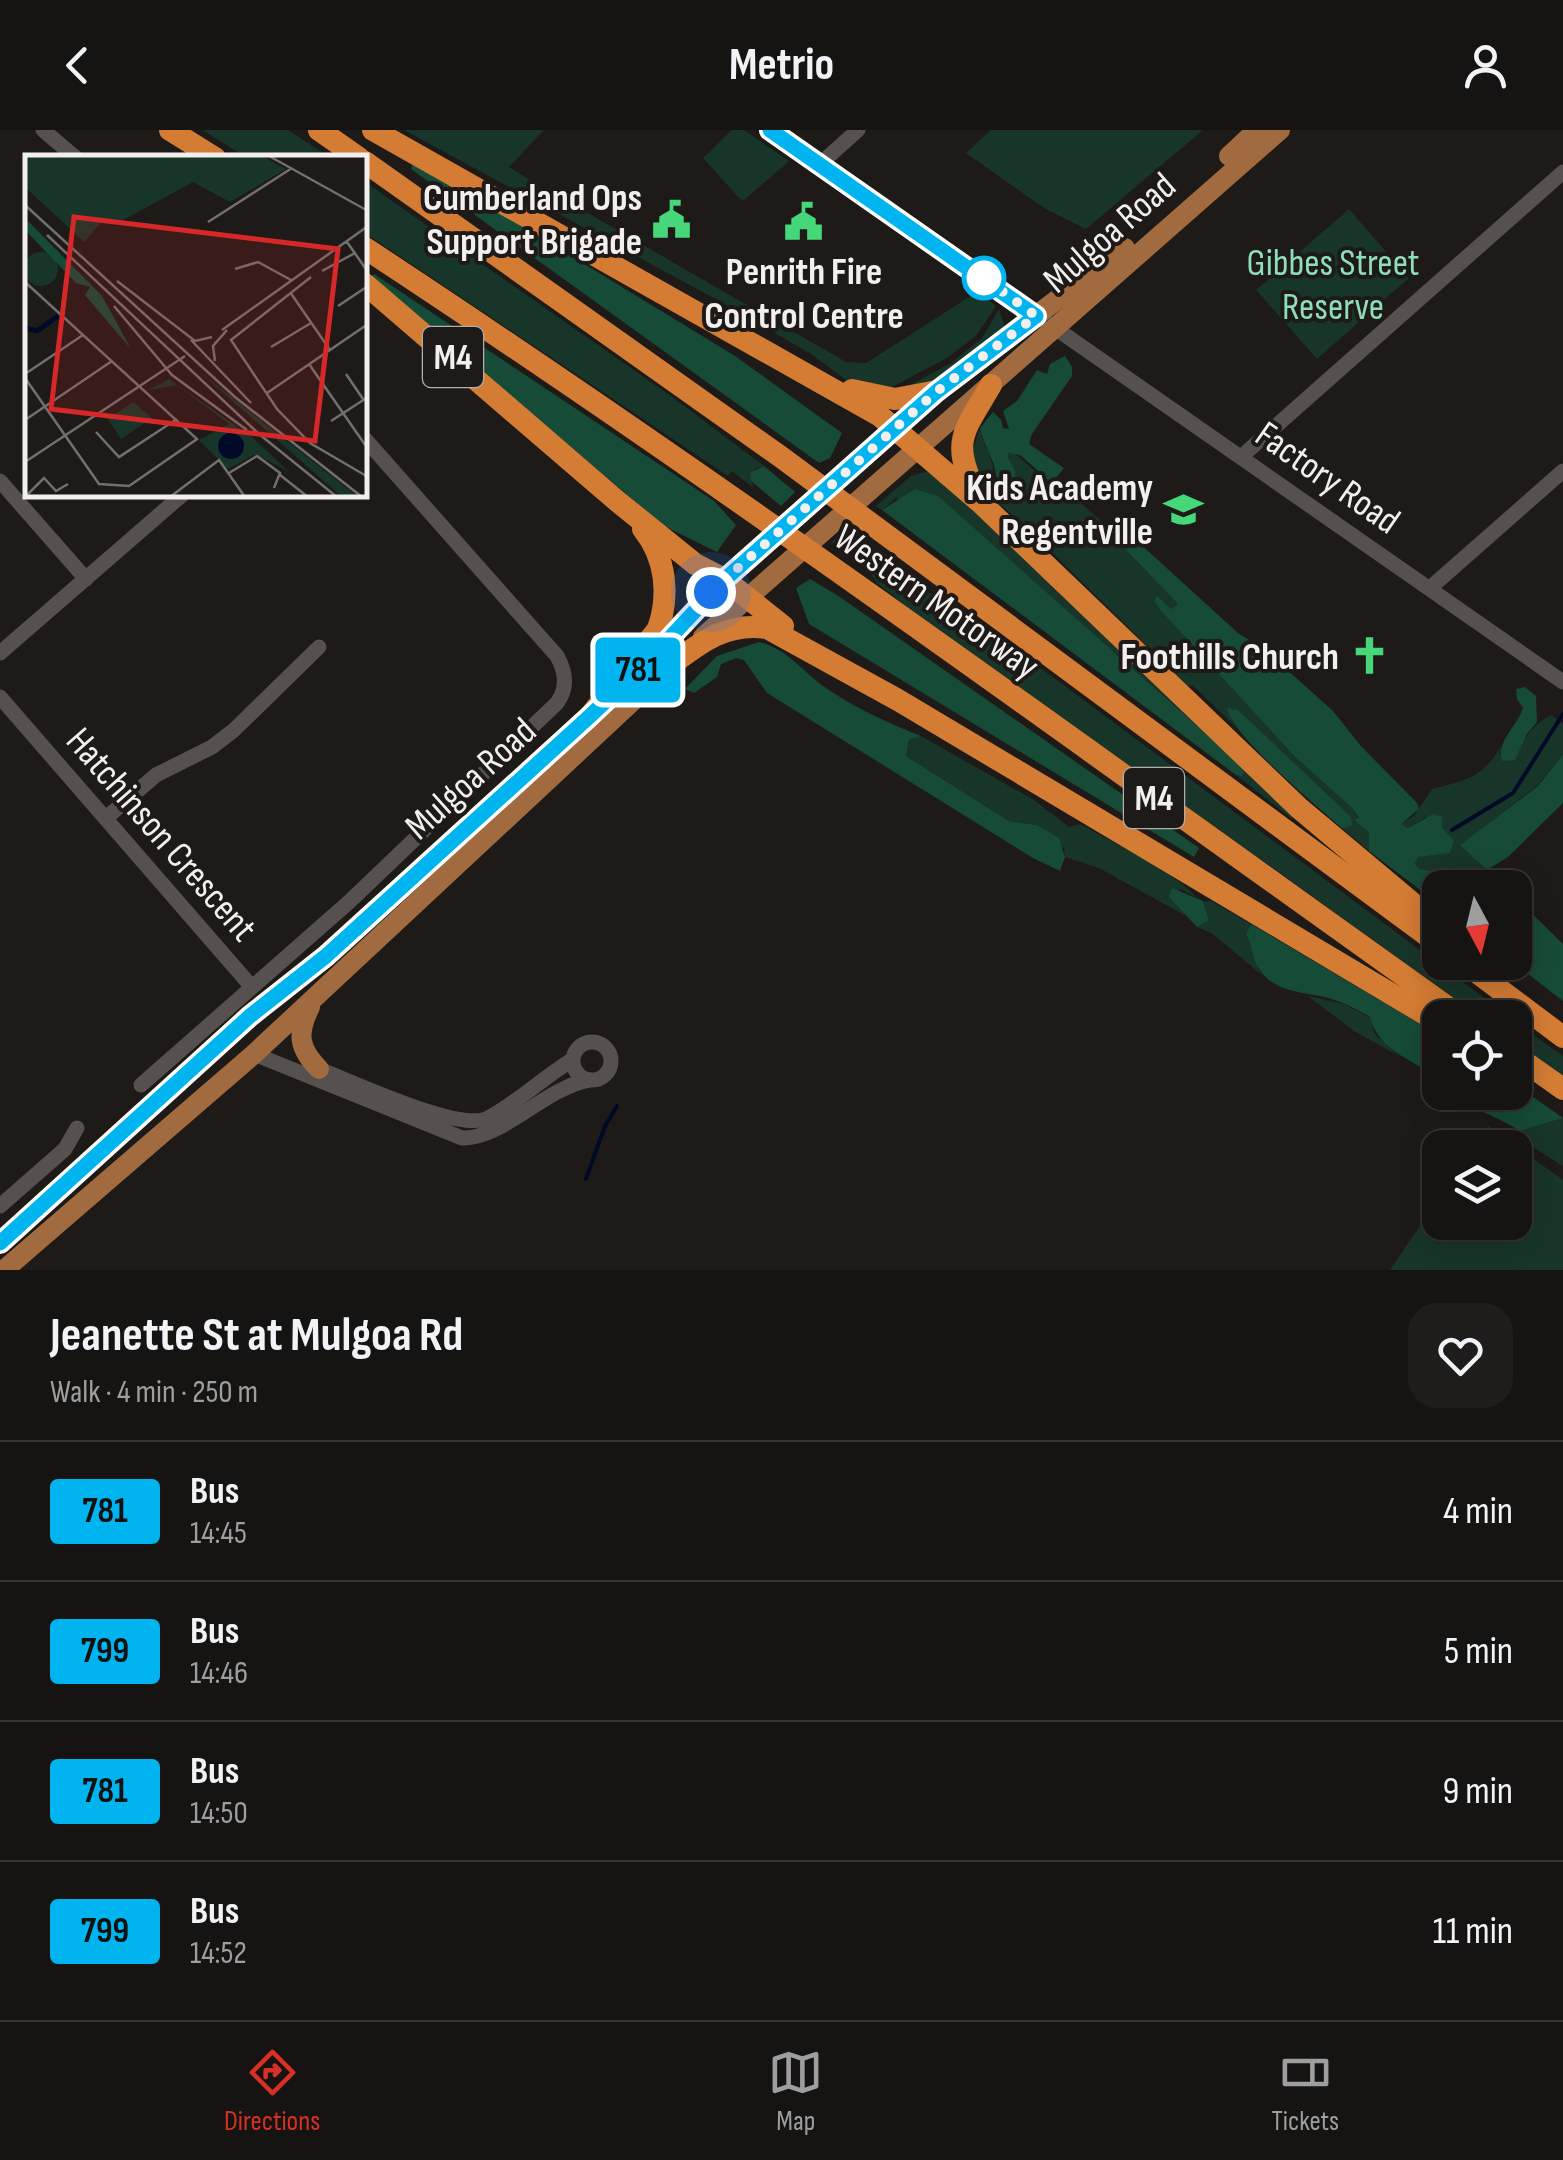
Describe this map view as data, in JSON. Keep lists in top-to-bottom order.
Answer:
{
  "streets": {
    "highway": ["M4", "Western Motorway"],
    "main road": ["Mulgoa Road"],
    "street": ["Factory Road", "Hatchinson Crescent"]
  },
  "crossings": [
    ["Mulgoa Road", "M4"],
    ["Mulgoa Road", "Factory Road"]
  ],
  "parks": ["Gibbes Street Reserve"],
  "places": {
    "public building": ["Cumberland Ops Support Brigade", "Penrith Fire Control Centre"],
    "school or university": ["Kids Academy Regentville"],
    "church": ["Foothills Church"]
  },
  "lines": ["bus line 781"],
  "north": "bottom",
  "page": {
    "header": "Metrio",
    "on_map": "781",
    "heading": ["Jeanette St at Mulgoa Rd", "Walk · 4 min · 250 m"],
    "list": [
      {
        "mark": "781",
        "name": "Bus",
        "note": "14:45",
        "value": "4 min"
      },
      {
        "mark": "799",
        "name": "Bus",
        "note": "14:46",
        "value": "5 min"
      },
      {
        "mark": "781",
        "name": "Bus",
        "note": "14:50",
        "value": "9 min"
      },
      {
        "mark": "799",
        "name": "Bus",
        "note": "14:52",
        "value": "11 min"
      }
    ],
    "tabs": ["Directions", "Map", "Tickets"]
  }
}
